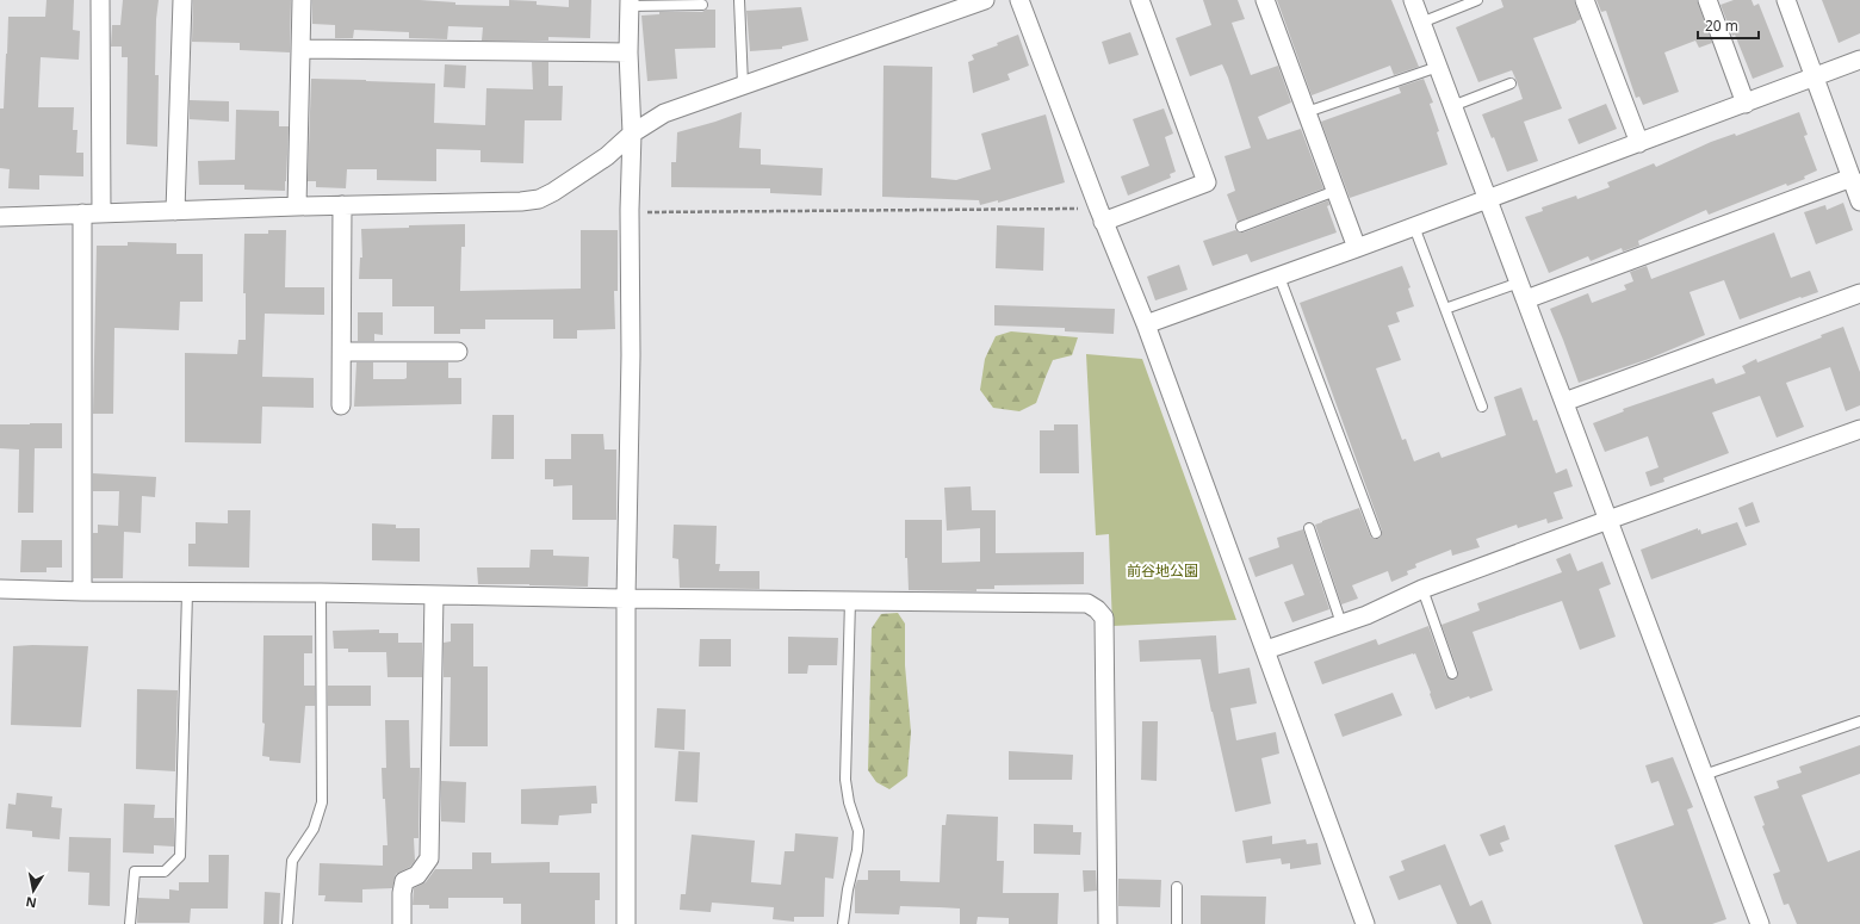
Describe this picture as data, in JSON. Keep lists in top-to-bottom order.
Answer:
{
  "parks": ["前谷地公園"],
  "scale_bar": "20 m",
  "north": "bottom"
}
